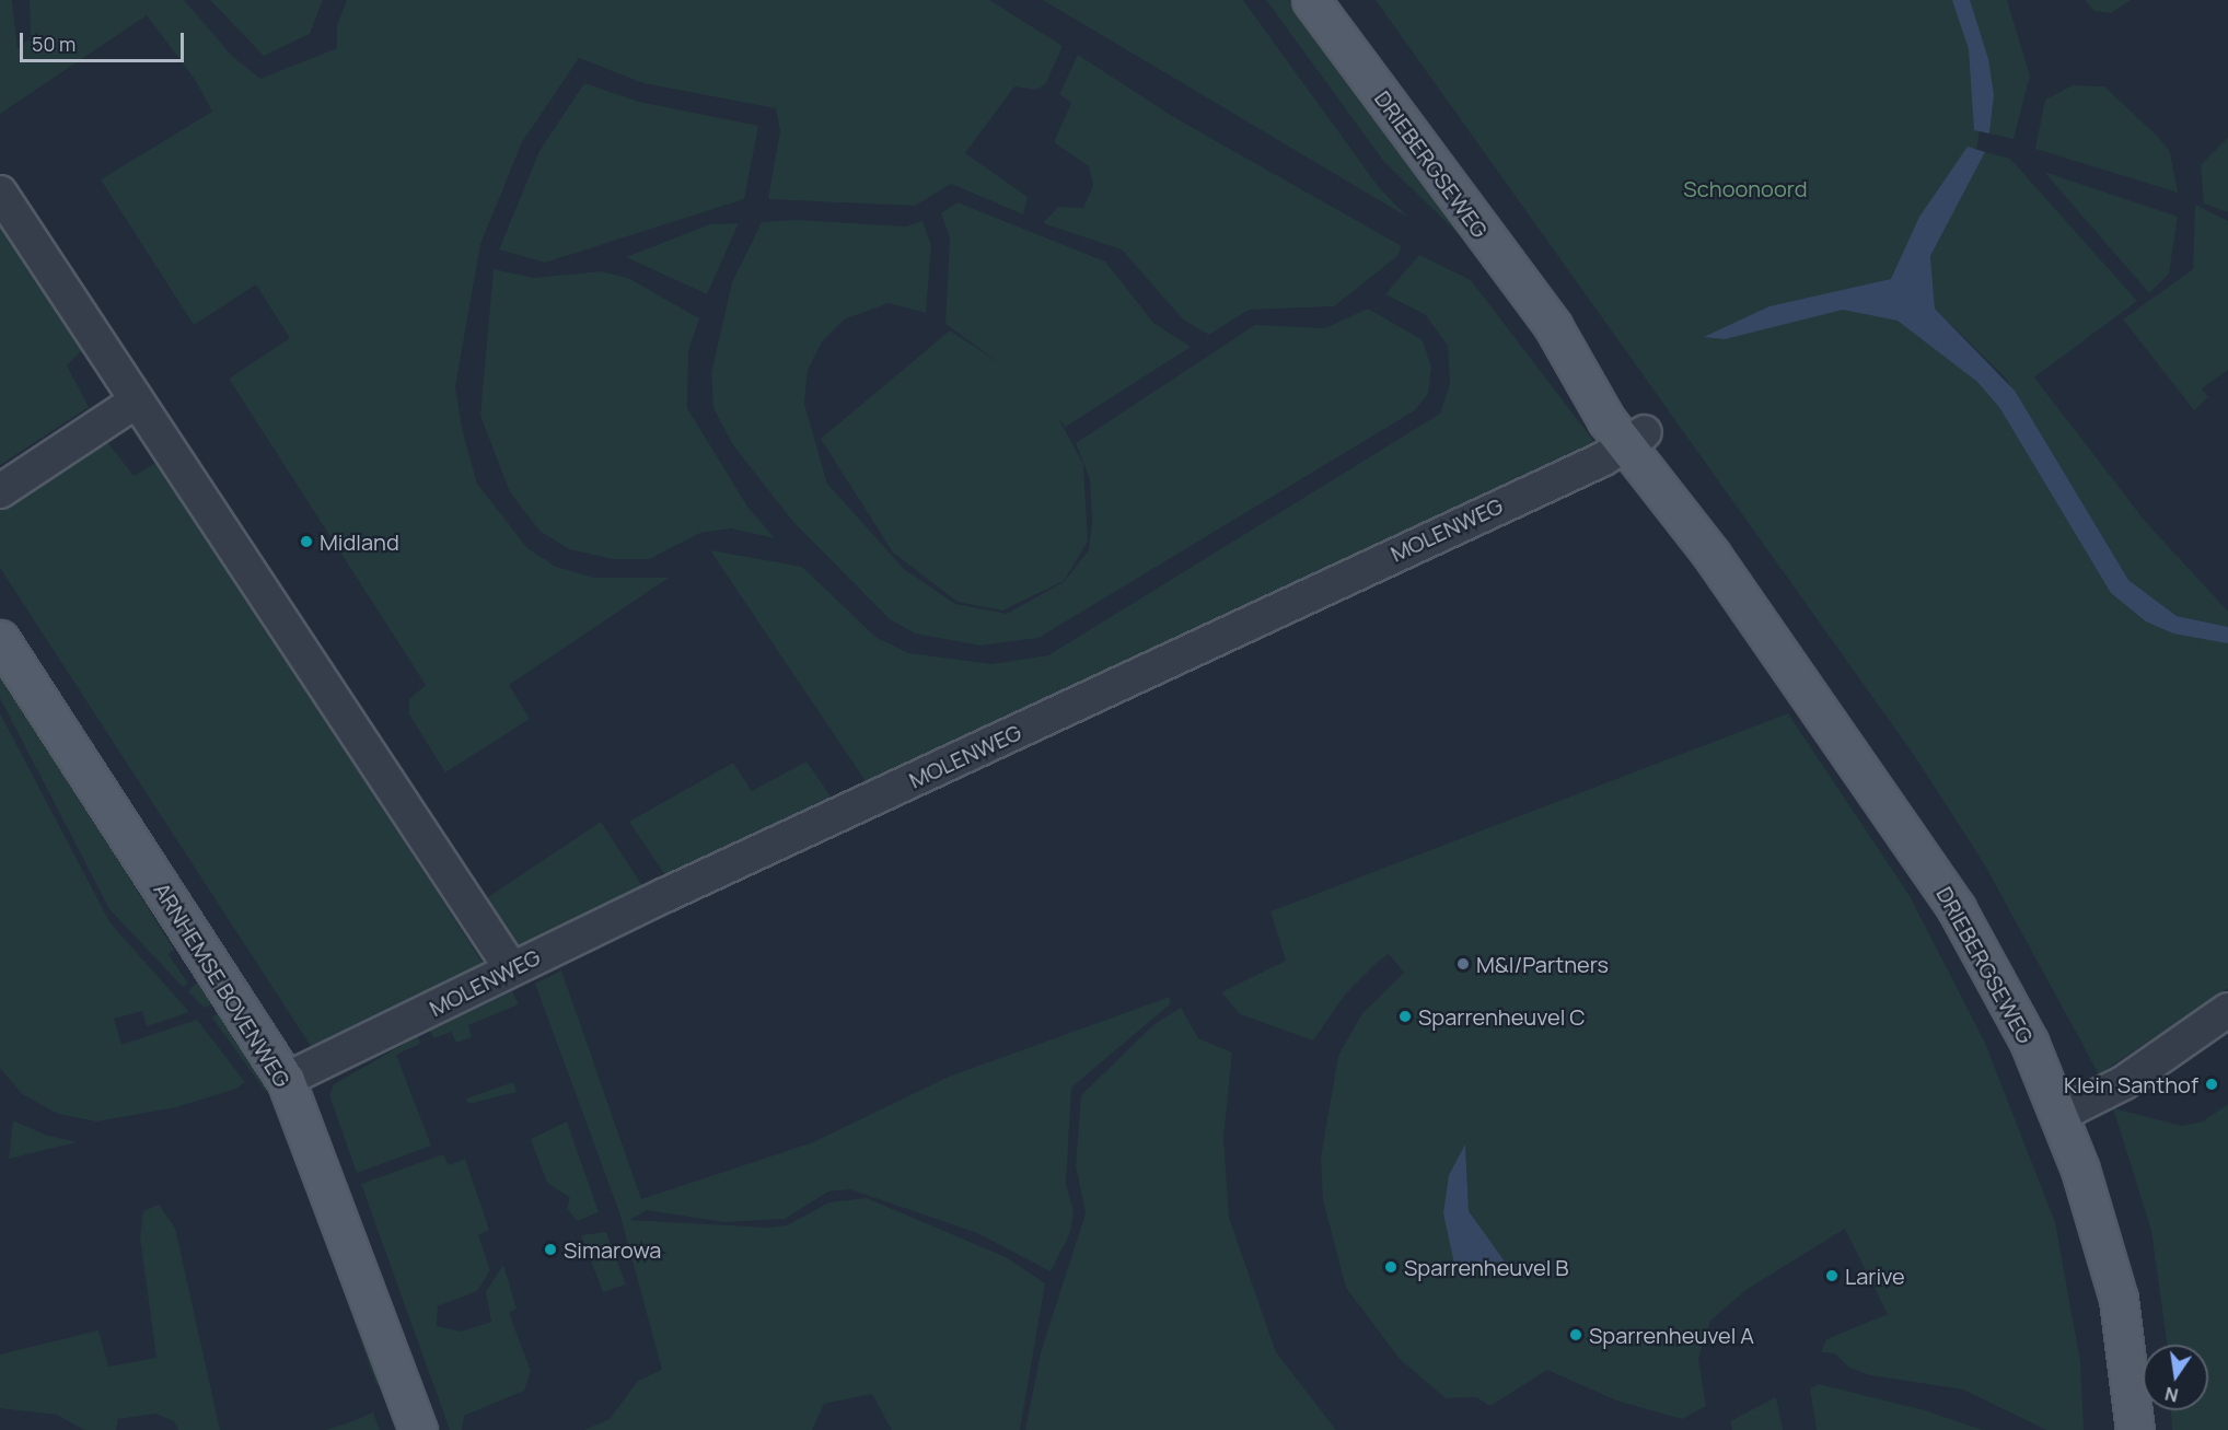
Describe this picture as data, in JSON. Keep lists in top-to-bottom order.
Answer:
{
  "streets": {
    "main road": ["DRIEBERGSEWEG", "ARNHEMSE BOVENWEG"],
    "street": ["MOLENWEG"]
  },
  "crossings": [
    ["DRIEBERGSEWEG", "MOLENWEG"],
    ["MOLENWEG", "ARNHEMSE BOVENWEG"]
  ],
  "parks": ["Schoonoord"],
  "places": [
    "Midland",
    "M&I/Partners",
    "Sparrenheuvel C",
    "Klein Santhof",
    "Simarowa",
    "Sparrenheuvel B",
    "Larive",
    "Sparrenheuvel A"
  ],
  "scale_bar": "50 m",
  "north": "bottom"
}
